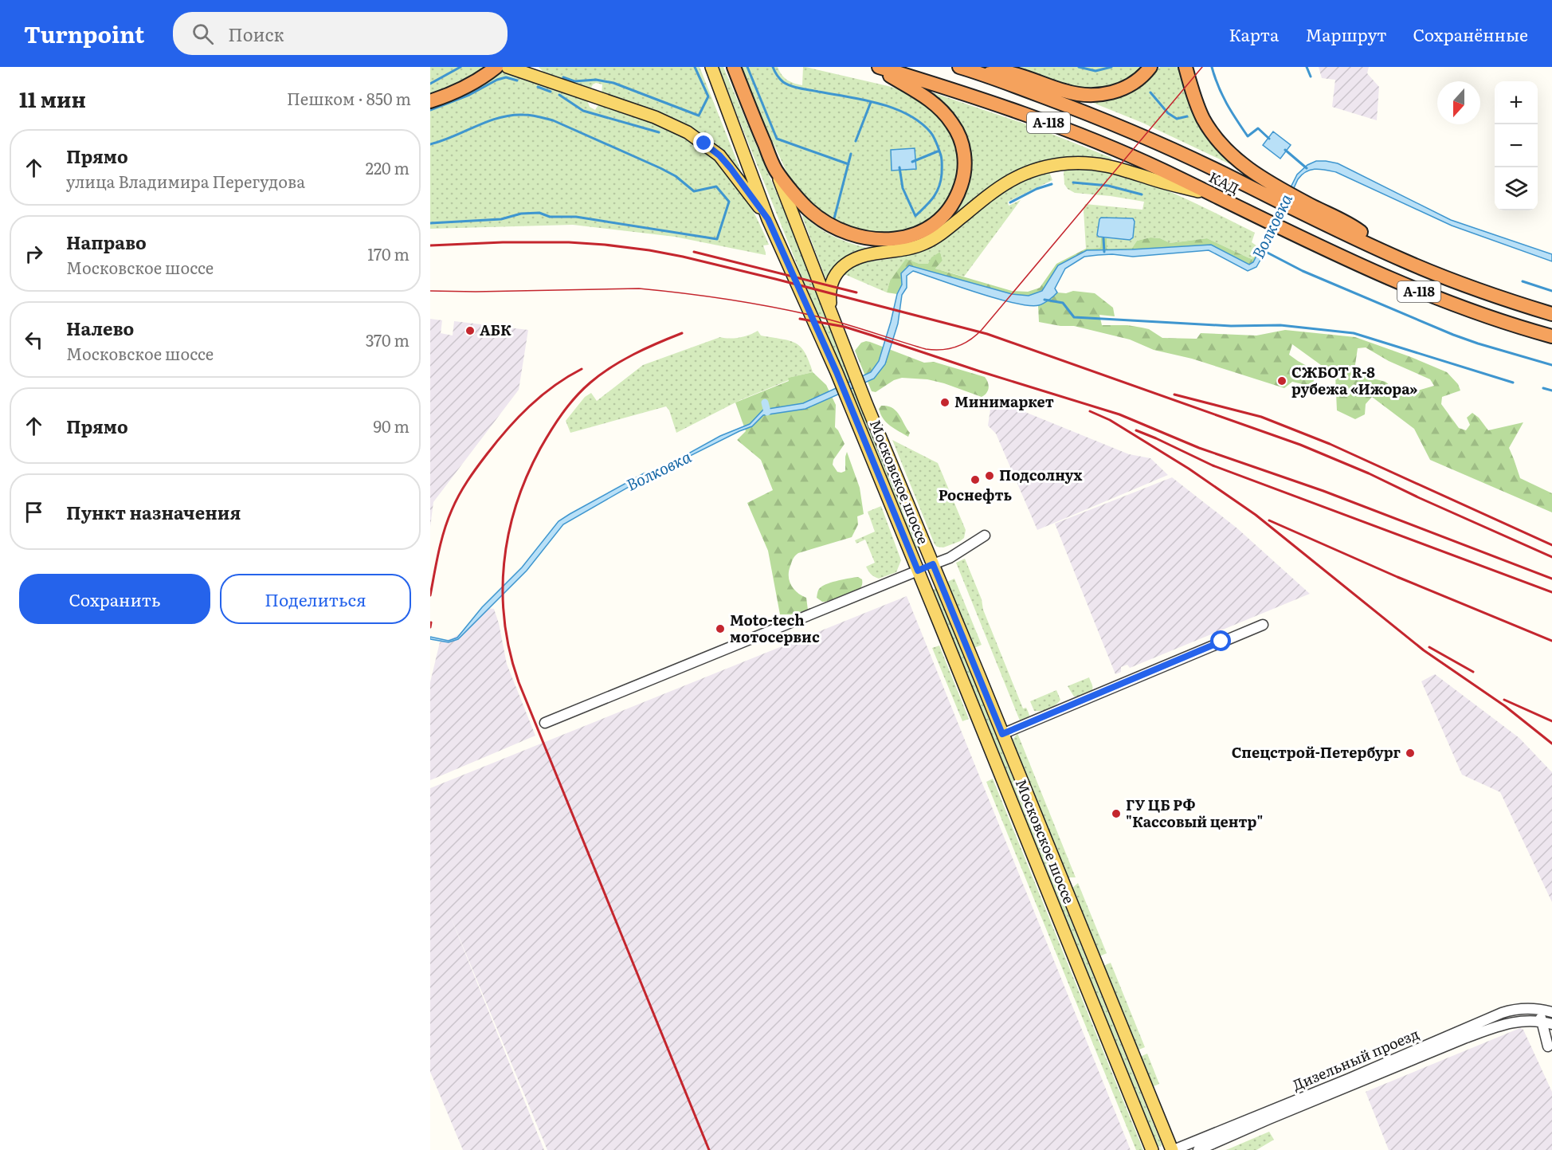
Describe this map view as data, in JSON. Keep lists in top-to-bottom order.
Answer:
{
  "streets": {
    "highway": ["А-118", "КАД", "Московское шоссе"],
    "street": ["Дизельный проезд"]
  },
  "crossings": [
    ["А-118", "КАД"],
    ["Московское шоссе", "Дизельный проезд"]
  ],
  "water": ["Волковка"],
  "places": [
    "АБК",
    "СЖБОТ R-8 рубежа «Ижора»",
    "Минимаркет",
    "Подсолнух",
    "Роснефть",
    "Moto-tech мотосервис",
    "Спецстрой-Петербург",
    "ГУ ЦБ РФ \"Кассовый центр\""
  ],
  "north": "bottom",
  "page": {
    "header": "Turnpoint",
    "search": "Поиск",
    "nav": ["Карта", "Маршрут", "Сохранённые"],
    "heading": ["11 мин", "Пешком · 850 m"],
    "map_buttons": ["+", "−"],
    "list": [
      ["Прямо", "улица Владимира Перегудова", "220 m"],
      ["Направо", "Московское шоссе", "170 m"],
      ["Налево", "Московское шоссе", "370 m"],
      ["Прямо", "90 m"],
      "Пункт назначения"
    ],
    "buttons": ["Сохранить", "Поделиться"]
  }
}
